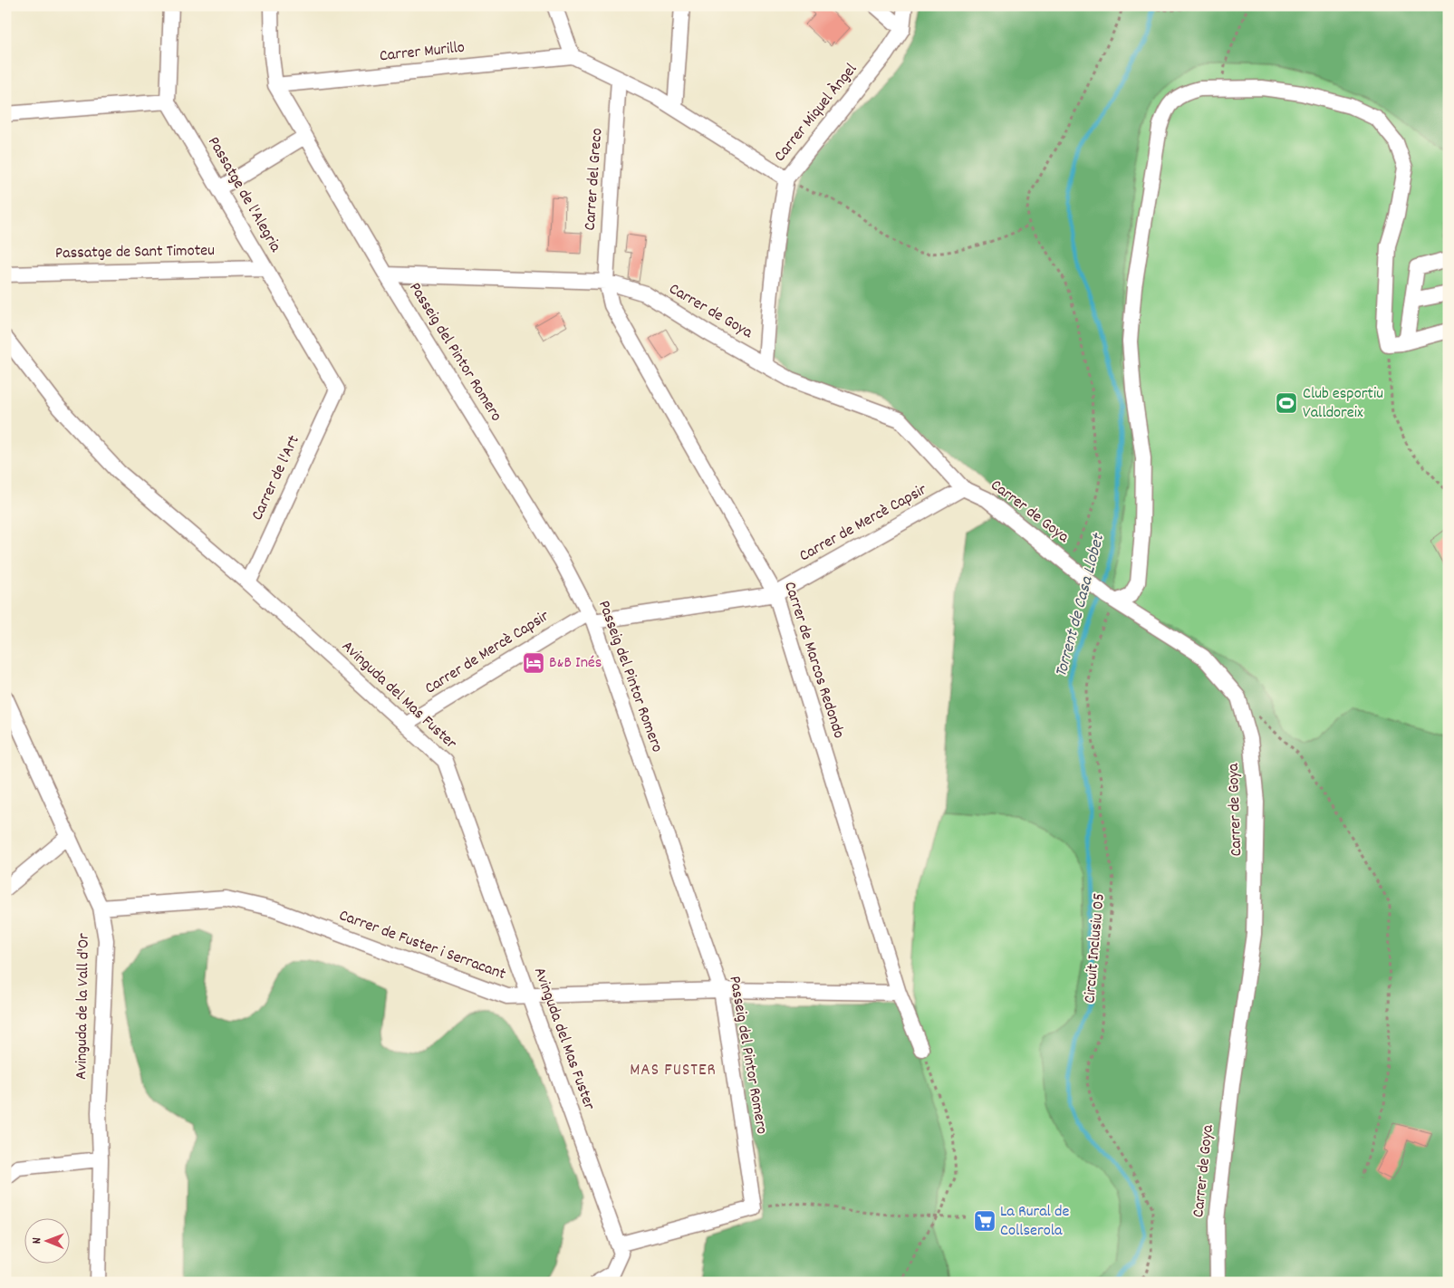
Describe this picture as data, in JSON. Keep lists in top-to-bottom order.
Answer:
{
  "streets": {
    "street": [
      "Carrer Murillo",
      "Carrer Miquel Àngel",
      "Carrer del Greco",
      "Passatge de l'Alegria",
      "Passatge de Sant Timoteu",
      "Carrer de Goya",
      "Passeig del Pintor Romero",
      "Carrer de l'Art",
      "Carrer de Mercè Capsir",
      "Carrer de Marcos Redondo",
      "Avinguda del Mas Fuster",
      "Carrer de Fuster i Serracant",
      "Avinguda de la Vall d'Or"
    ],
    "path": ["Circuit Inclusiu 05"]
  },
  "crossings": [
    ["Carrer Murillo", "Passeig del Pintor Romero"],
    ["Carrer Miquel Àngel", "Carrer de Goya"],
    ["Carrer del Greco", "Carrer de Goya"],
    ["Carrer del Greco", "Carrer de Marcos Redondo"],
    ["Passatge de l'Alegria", "Passatge de Sant Timoteu"],
    ["Passatge de l'Alegria", "Carrer de l'Art"],
    ["Carrer de Goya", "Passeig del Pintor Romero"],
    ["Carrer de Goya", "Carrer de Mercè Capsir"],
    ["Carrer de Goya", "Carrer de Marcos Redondo"],
    ["Carrer de Goya", "Circuit Inclusiu 05"],
    ["Passeig del Pintor Romero", "Carrer de Mercè Capsir"],
    ["Passeig del Pintor Romero", "Carrer de Fuster i Serracant"],
    ["Carrer de l'Art", "Avinguda del Mas Fuster"],
    ["Carrer de Mercè Capsir", "Carrer de Marcos Redondo"],
    ["Carrer de Mercè Capsir", "Avinguda del Mas Fuster"],
    ["Carrer de Marcos Redondo", "Carrer de Fuster i Serracant"],
    ["Avinguda del Mas Fuster", "Carrer de Fuster i Serracant"],
    ["Carrer de Fuster i Serracant", "Avinguda de la Vall d'Or"]
  ],
  "districts": ["MAS FUSTER"],
  "water": ["Torrent de Casa Llobet"],
  "places": {
    "sports": ["Club esportiu Valldoreix"],
    "hotel": ["B&B Inés"],
    "supermarket": ["La Rural de Collserola"]
  },
  "north": "left"
}
